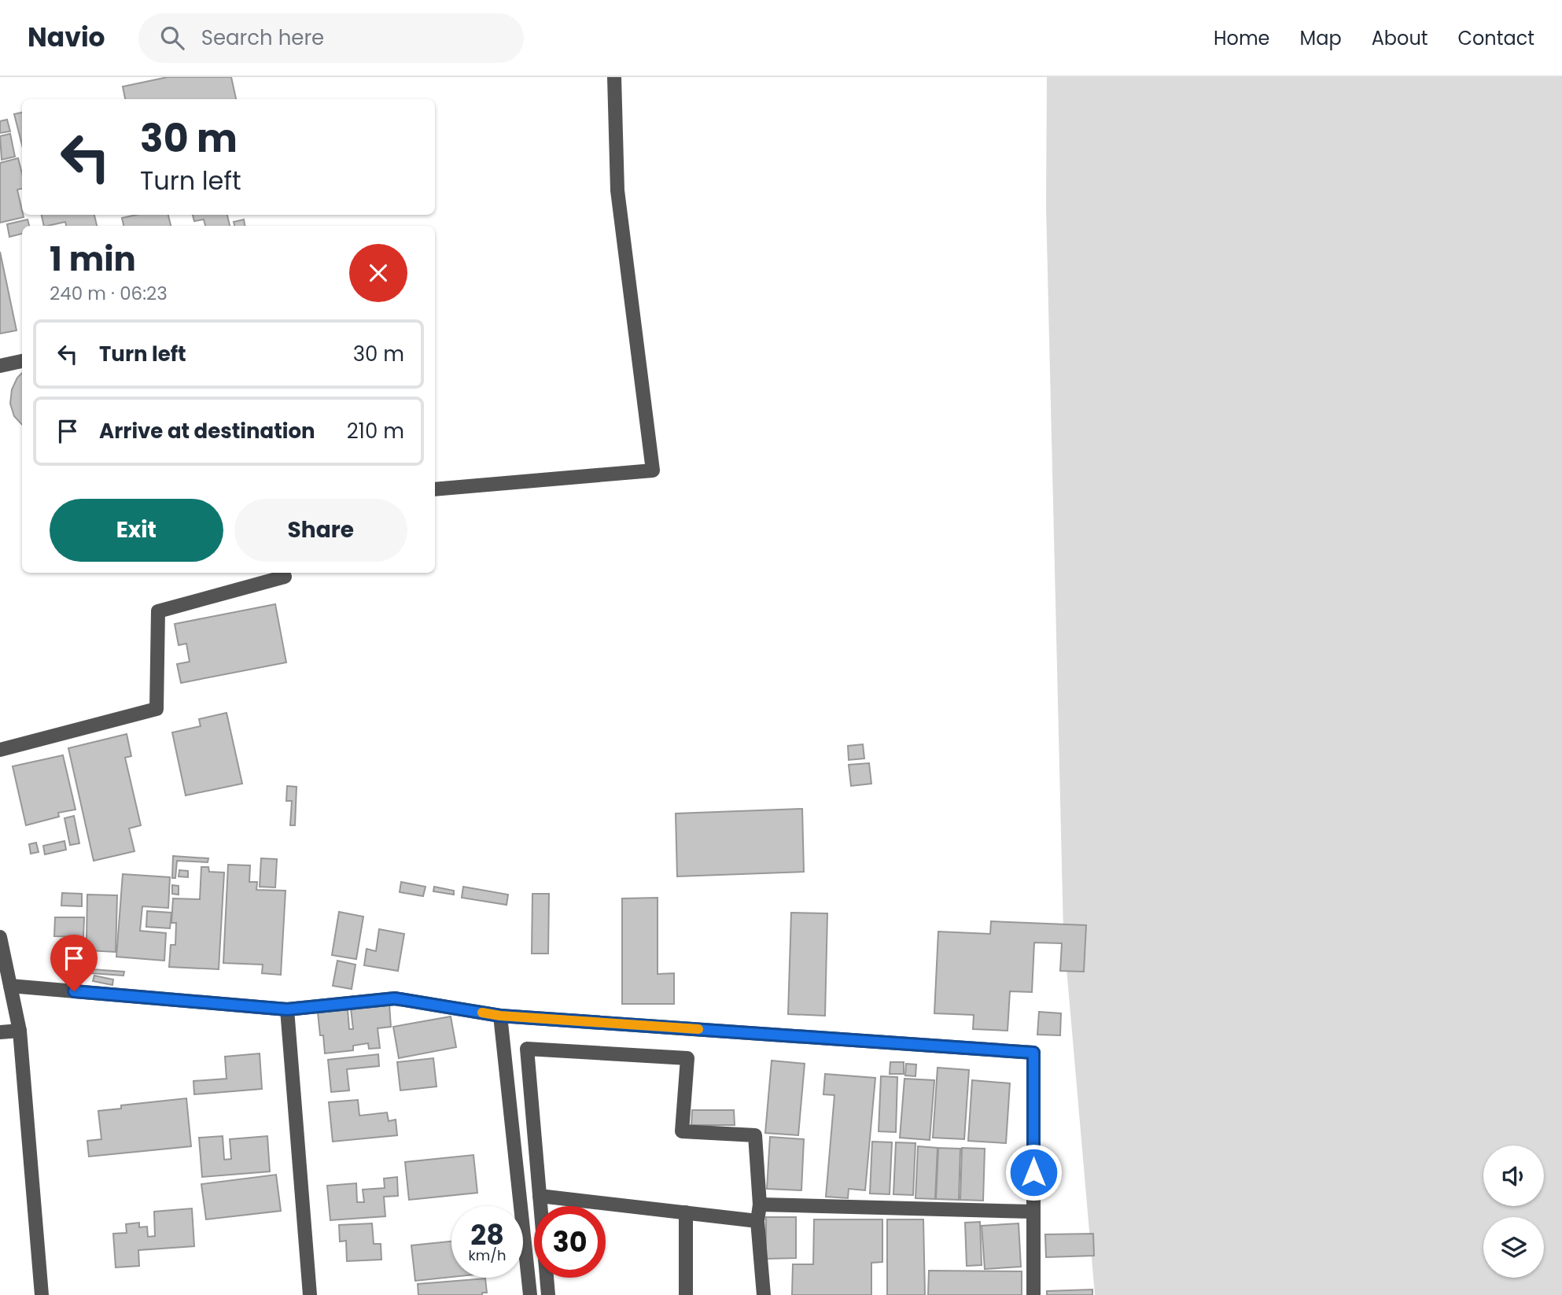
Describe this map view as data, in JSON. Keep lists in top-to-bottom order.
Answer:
{
  "page": {
    "header": "Navio",
    "search": "Search here",
    "nav": [
      "Home",
      "Map",
      "About",
      "Contact"
    ],
    "turn": ["30 m", "Turn left"],
    "heading": ["1 min", "240 m · 06:23"],
    "list": [
      {
        "name": "Turn left",
        "value": "30 m"
      },
      {
        "name": "Arrive at destination",
        "value": "210 m"
      }
    ],
    "buttons": ["Exit", "Share"],
    "speed": "28 km/h",
    "limit": "30"
  }
}
